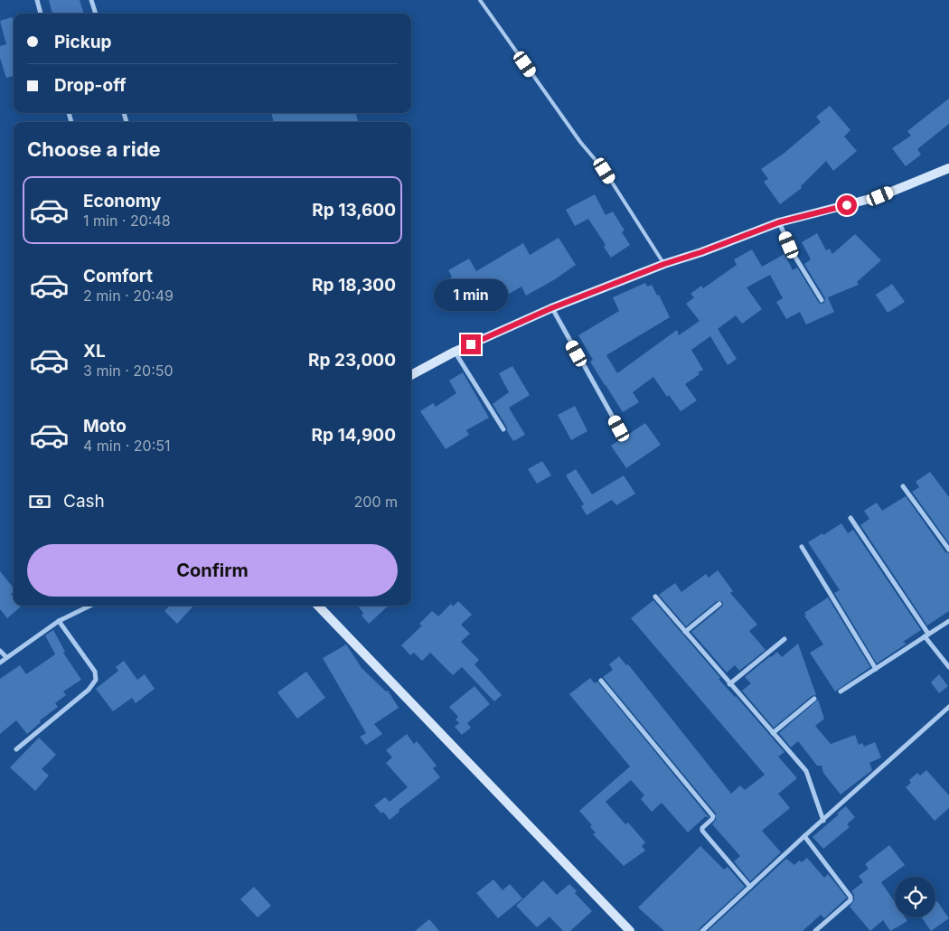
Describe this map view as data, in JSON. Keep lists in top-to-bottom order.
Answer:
{
  "page": {
    "banner": ["Pickup", "Drop-off"],
    "heading": "Choose a ride",
    "list": [
      {
        "name": "Economy",
        "note": "1 min · 20:48",
        "value": "Rp 13,600"
      },
      {
        "name": "Comfort",
        "note": "2 min · 20:49",
        "value": "Rp 18,300"
      },
      {
        "name": "XL",
        "note": "3 min · 20:50",
        "value": "Rp 23,000"
      },
      {
        "name": "Moto",
        "note": "4 min · 20:51",
        "value": "Rp 14,900"
      }
    ],
    "bubble": "1 min",
    "pay": ["Cash", "200 m"],
    "buttons": "Confirm"
  }
}
